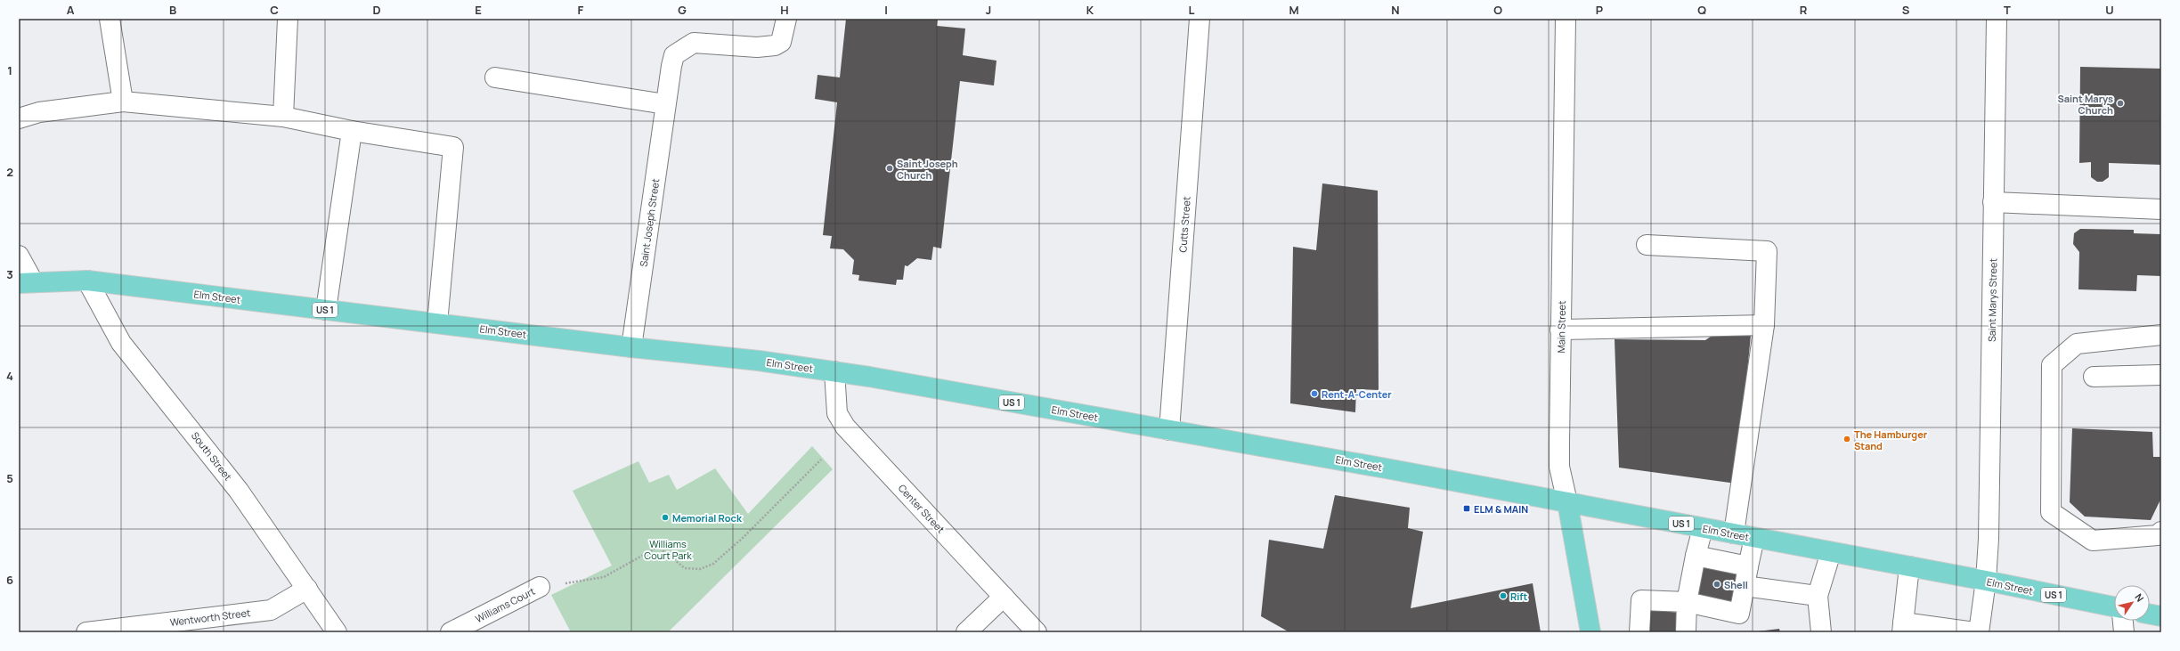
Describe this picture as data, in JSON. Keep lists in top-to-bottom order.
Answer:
{
  "streets": {
    "main road": ["Elm Street", "US 1", "Main Street"],
    "street": [
      "Saint Joseph Street",
      "Cutts Street",
      "Saint Marys Street",
      "South Street",
      "Center Street",
      "Williams Court",
      "Wentworth Street"
    ]
  },
  "crossings": [
    ["Saint Joseph Street", "Elm Street"],
    ["Cutts Street", "Elm Street"],
    ["Elm Street", "Saint Marys Street"],
    ["Elm Street", "Main Street"],
    ["Elm Street", "South Street"],
    ["Elm Street", "Center Street"],
    ["South Street", "Wentworth Street"]
  ],
  "parks": ["Williams Court Park"],
  "places": {
    "other": [
      "Saint Marys Church",
      "Saint Joseph Church",
      "Rent-A-Center",
      "The Hamburger Stand",
      "Memorial Rock",
      "Shell",
      "Rift"
    ],
    "transit": ["ELM & MAIN"]
  },
  "north": "top right",
  "grid": {
    "columns": [
      "A",
      "B",
      "C",
      "D",
      "E",
      "F",
      "G",
      "H",
      "I",
      "J",
      "K",
      "L",
      "M",
      "N",
      "O",
      "P",
      "Q",
      "R",
      "S",
      "T",
      "U"
    ],
    "rows": [
      "1",
      "2",
      "3",
      "4",
      "5",
      "6"
    ]
  }
}
